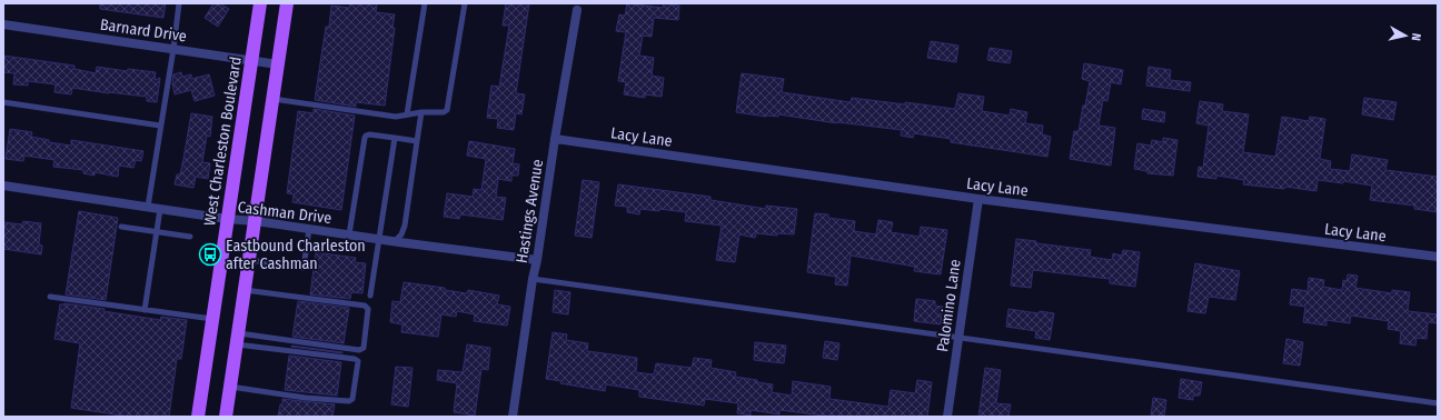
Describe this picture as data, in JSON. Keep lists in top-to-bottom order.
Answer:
{
  "streets": {
    "main road": ["West Charleston Boulevard"],
    "street": [
      "Barnard Drive",
      "Lacy Lane",
      "Hastings Avenue",
      "Cashman Drive",
      "Palomino Lane"
    ]
  },
  "crossings": [
    ["Barnard Drive", "West Charleston Boulevard"],
    ["Lacy Lane", "Hastings Avenue"],
    ["Lacy Lane", "Palomino Lane"],
    ["West Charleston Boulevard", "Cashman Drive"],
    ["Hastings Avenue", "Cashman Drive"]
  ],
  "places": {
    "bus stop": ["Eastbound Charleston after Cashman"]
  },
  "north": "right"
}
